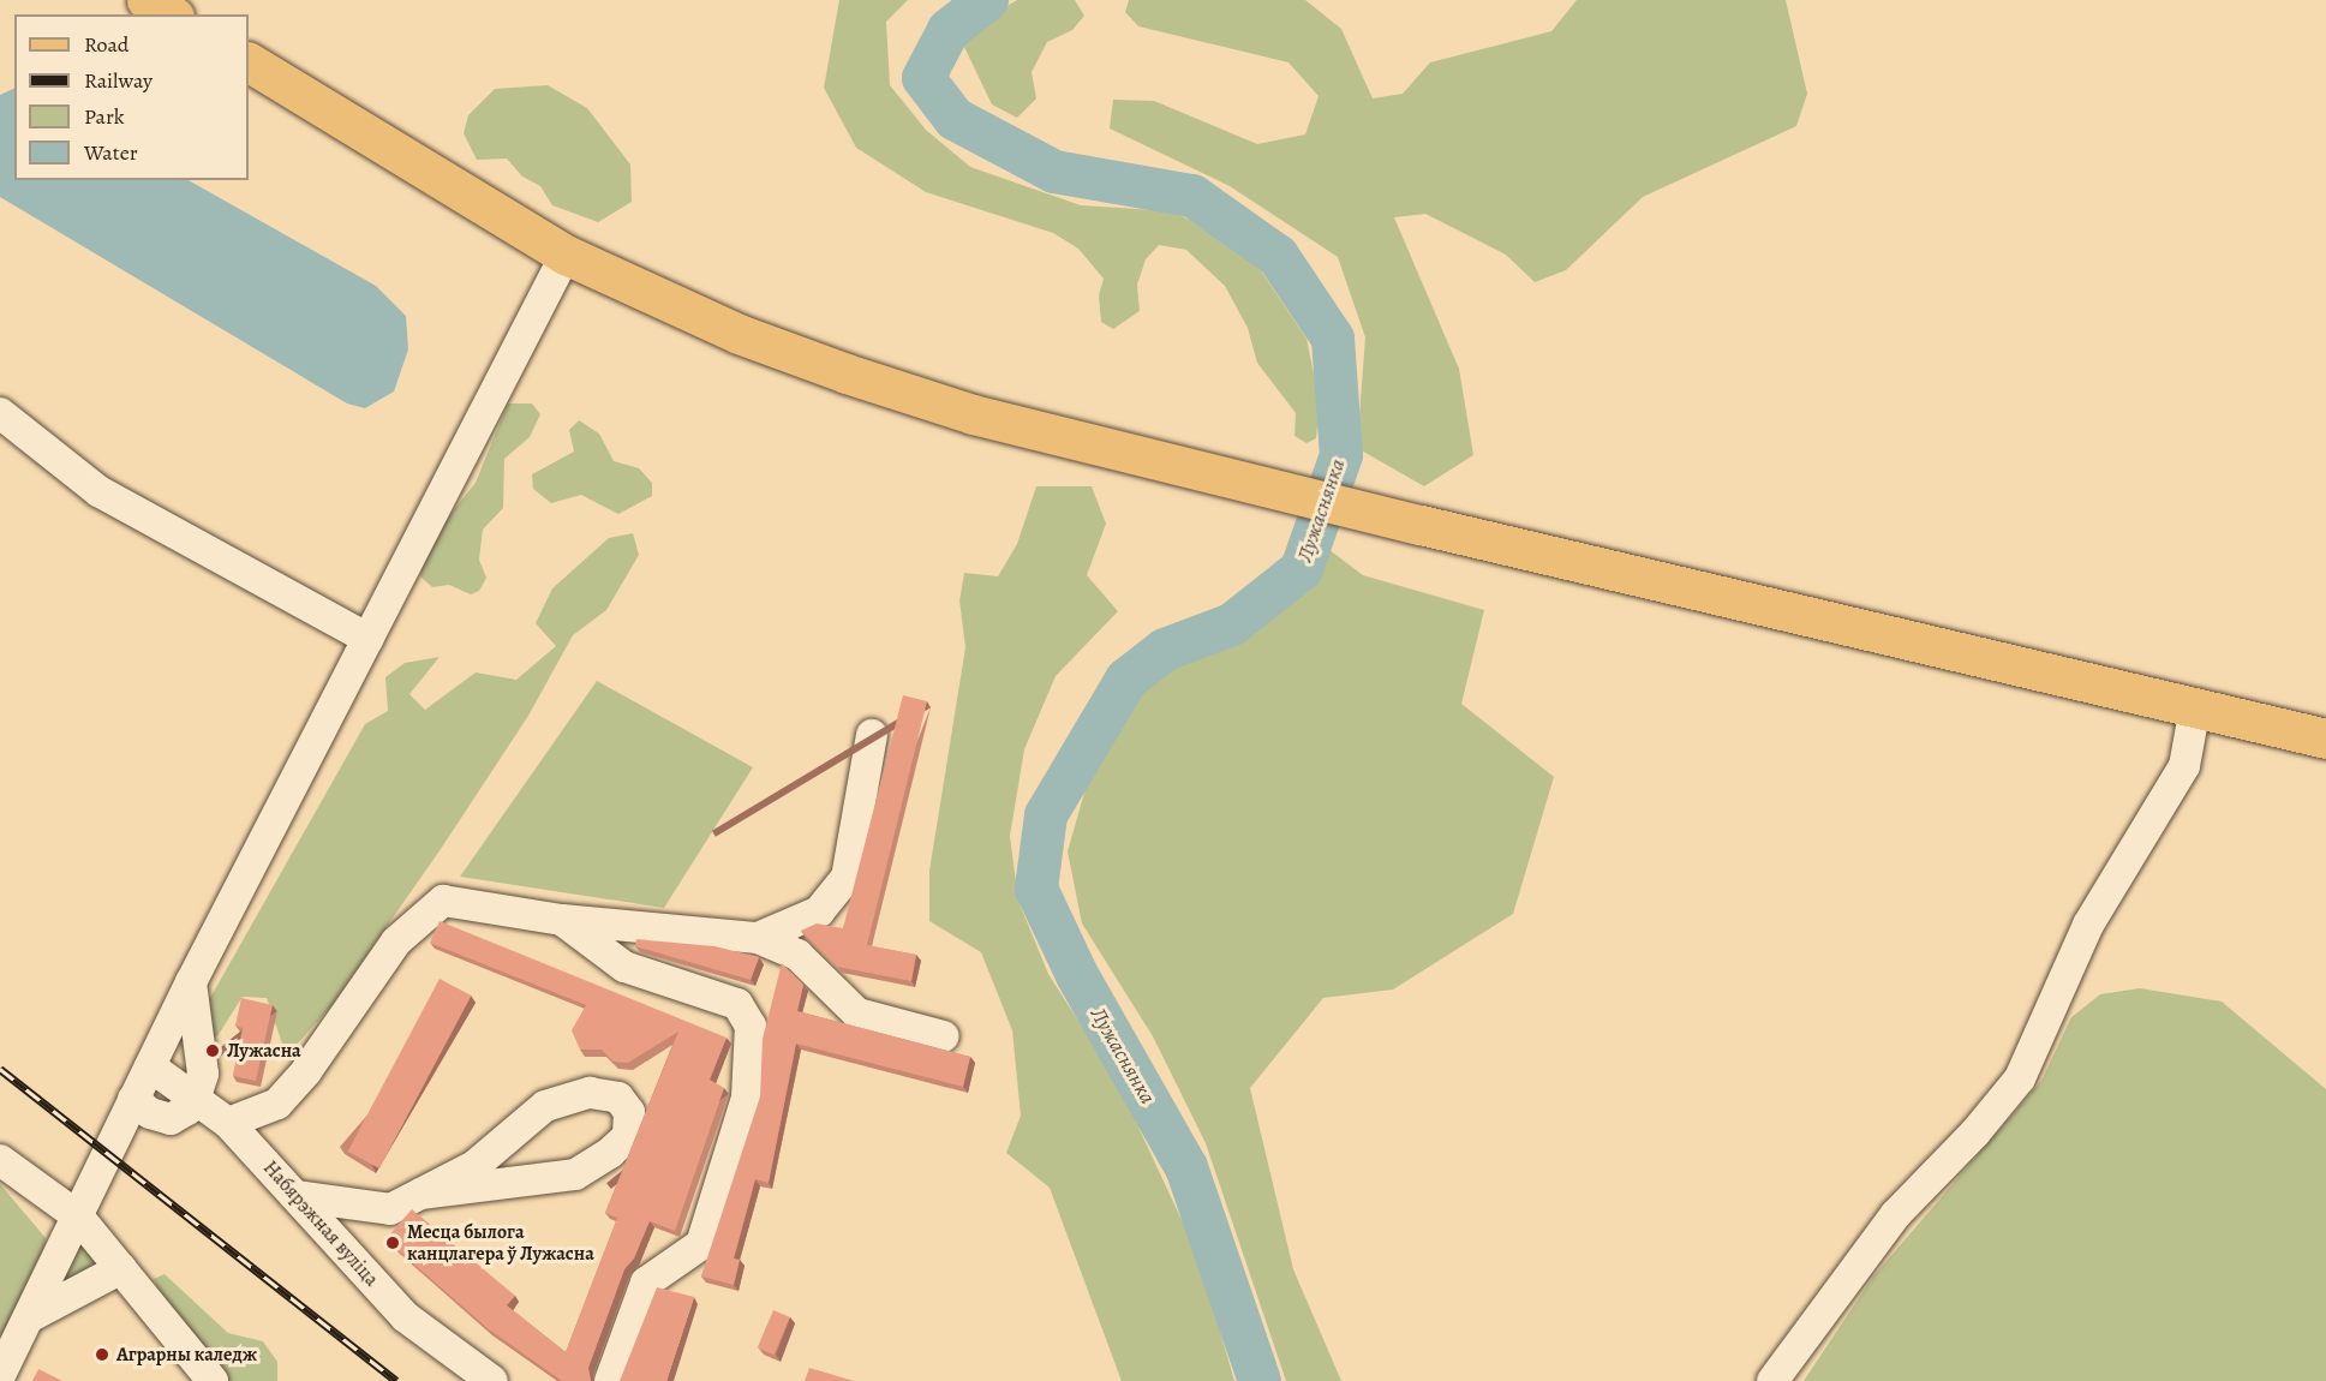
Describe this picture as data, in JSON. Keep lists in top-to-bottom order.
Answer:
{
  "streets": {
    "street": ["Набярэжная вуліца"]
  },
  "water": ["Лужаснянка"],
  "places": ["Лужасна", "Месца былога канцлагера ў Лужасна", "Аграрны каледж"],
  "legend": [
    "Road",
    "Railway",
    "Park",
    "Water"
  ]
}
